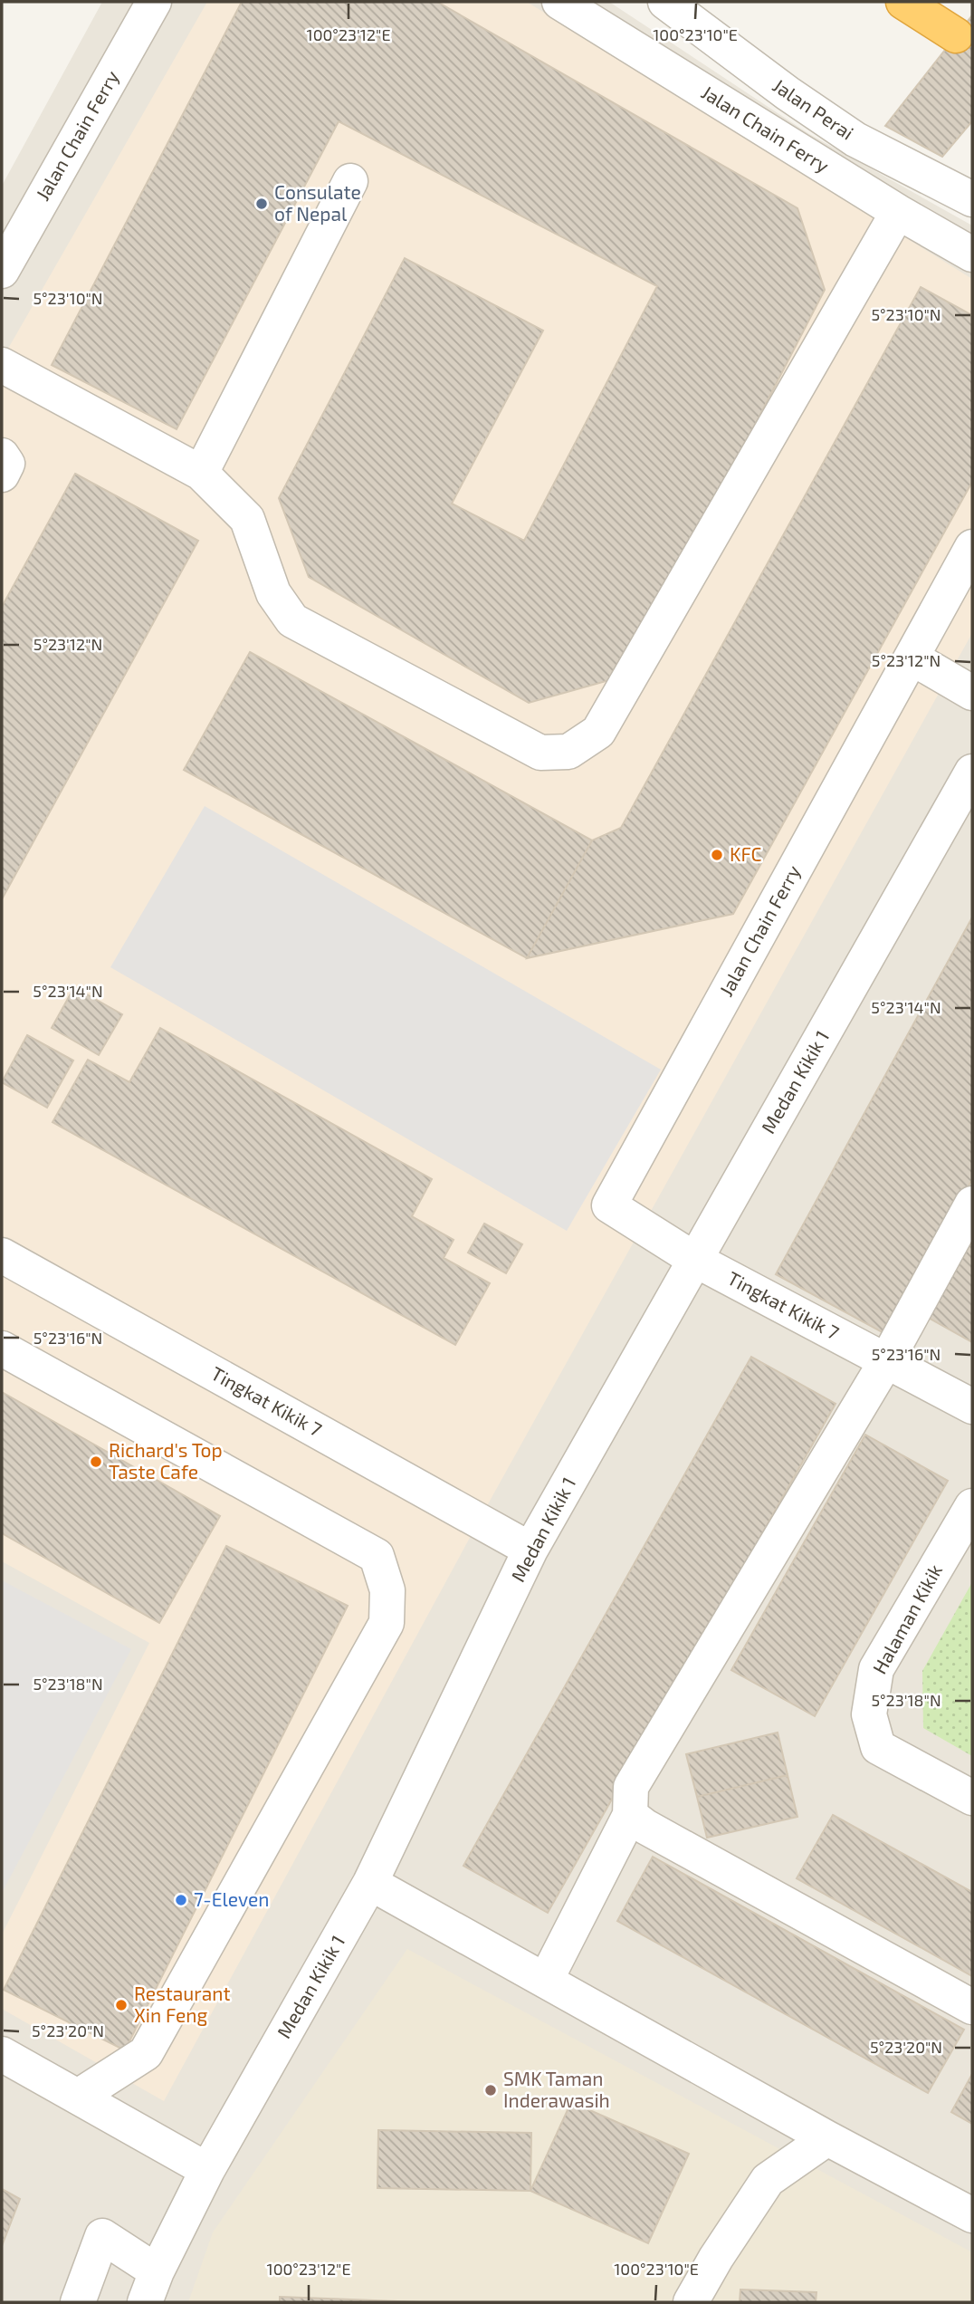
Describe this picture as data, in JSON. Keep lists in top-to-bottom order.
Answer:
{
  "streets": {
    "street": [
      "Jalan Perai",
      "Jalan Chain Ferry",
      "Medan Kikik 1",
      "Tingkat Kikik 7",
      "Halaman Kikik"
    ]
  },
  "crossings": [
    ["Jalan Chain Ferry", "Tingkat Kikik 7"],
    ["Medan Kikik 1", "Tingkat Kikik 7"]
  ],
  "places": [
    "Consulate of Nepal",
    "KFC",
    "Richard's Top Taste Cafe",
    "7-Eleven",
    "Restaurant Xin Feng",
    "SMK Taman Inderawasih"
  ],
  "coordinates": [
    "100°23'12\"E",
    "100°23'10\"E",
    "5°23'10\"N",
    "5°23'12\"N",
    "5°23'14\"N",
    "5°23'16\"N",
    "5°23'18\"N",
    "5°23'20\"N"
  ]
}
